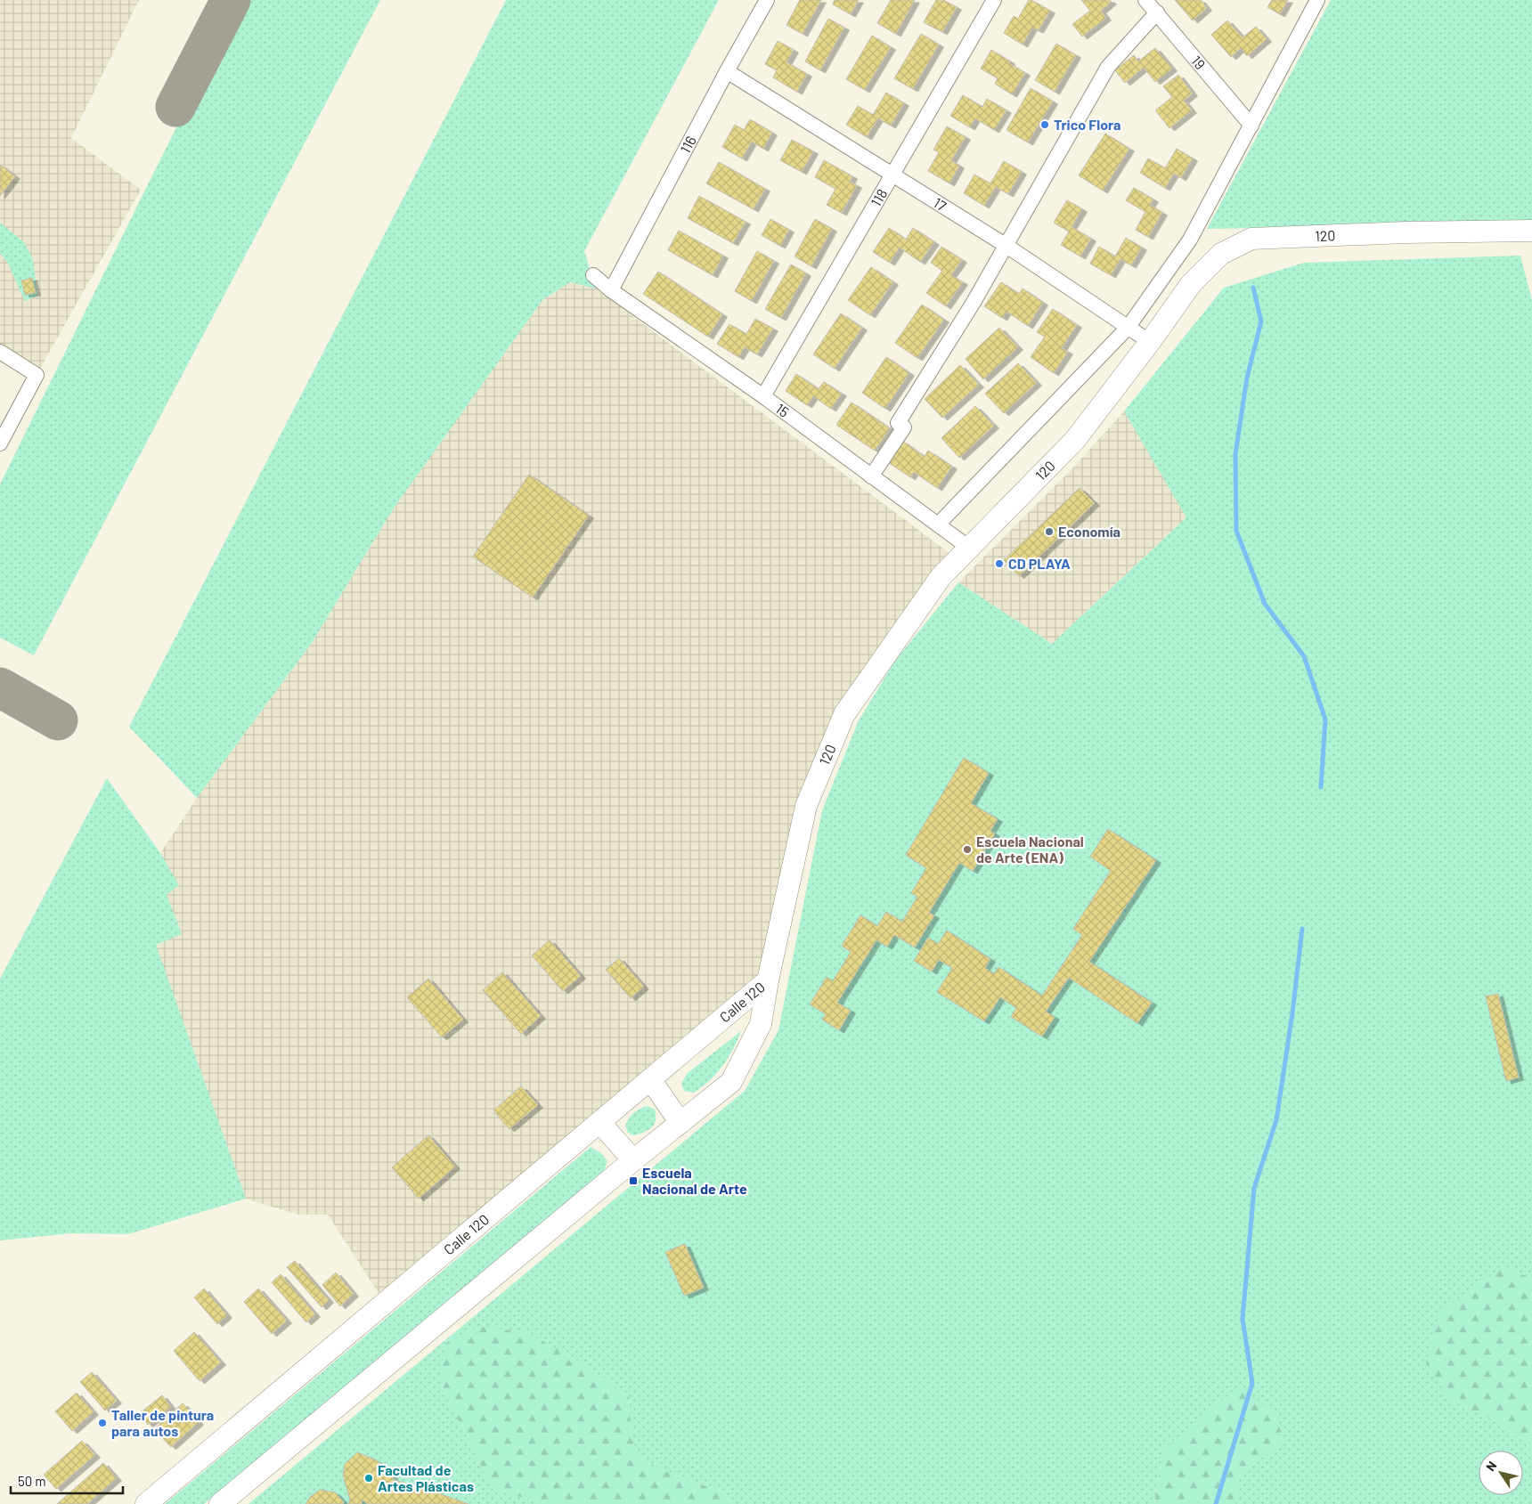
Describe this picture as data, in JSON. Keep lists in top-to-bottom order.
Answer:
{
  "streets": {
    "main road": ["120", "Calle 120"],
    "street": [
      "19",
      "116",
      "118",
      "17",
      "15"
    ]
  },
  "crossings": [
    ["116", "17"],
    ["116", "15"],
    ["118", "17"],
    ["118", "15"],
    ["17", "120"],
    ["120", "15"],
    ["120", "Calle 120"]
  ],
  "places": {
    "other": [
      "Trico Flora",
      "Economía",
      "CD PLAYA",
      "Escuela Nacional de Arte (ENA)",
      "Taller de pintura para autos",
      "Facultad de Artes Plásticas"
    ],
    "transit": ["Escuela Nacional de Arte"]
  },
  "scale_bar": "50 m",
  "north": "top left"
}
